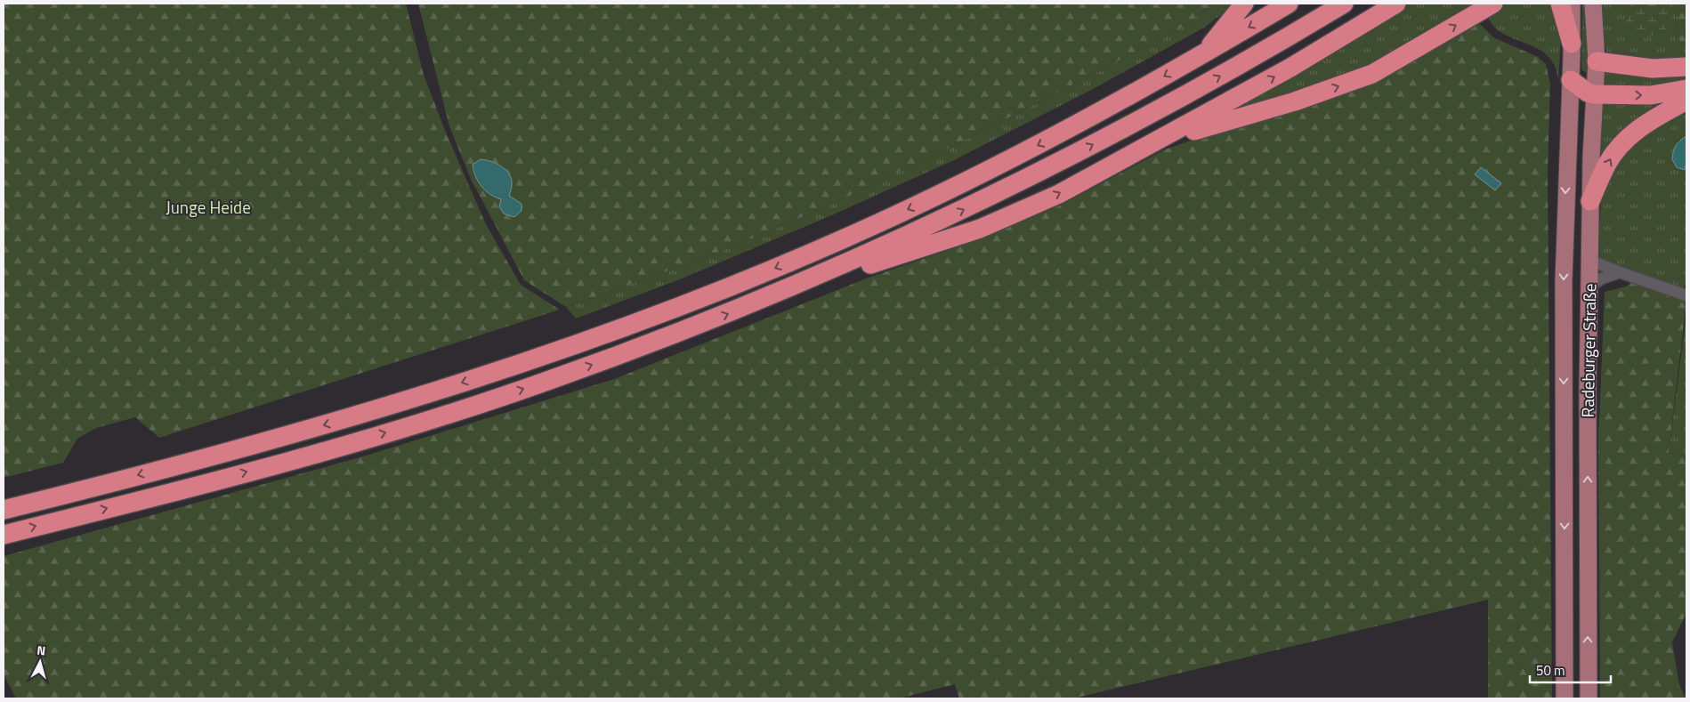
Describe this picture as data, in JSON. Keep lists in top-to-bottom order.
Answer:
{
  "streets": {
    "main road": ["Radeburger Straße"]
  },
  "parks": ["Junge Heide"],
  "scale_bar": "50 m",
  "north": "top"
}
